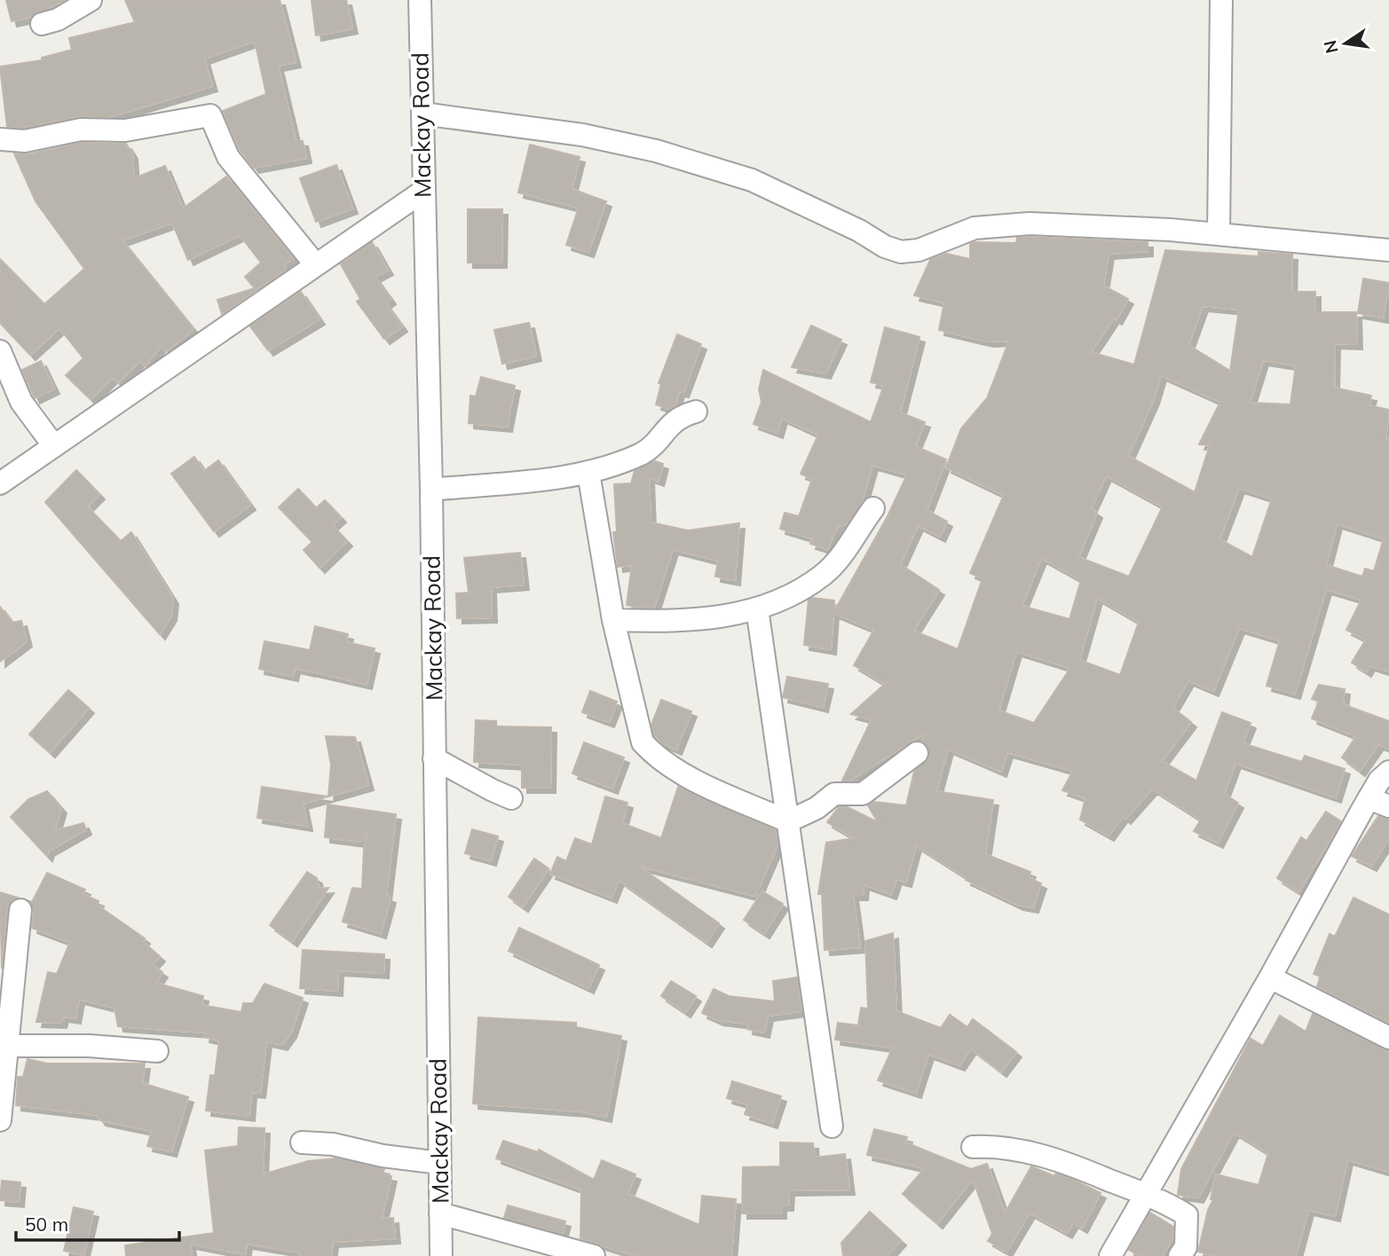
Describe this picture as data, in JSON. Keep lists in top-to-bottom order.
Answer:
{
  "streets": {
    "street": ["Mackay Road"]
  },
  "scale_bar": "50 m",
  "north": "left"
}
